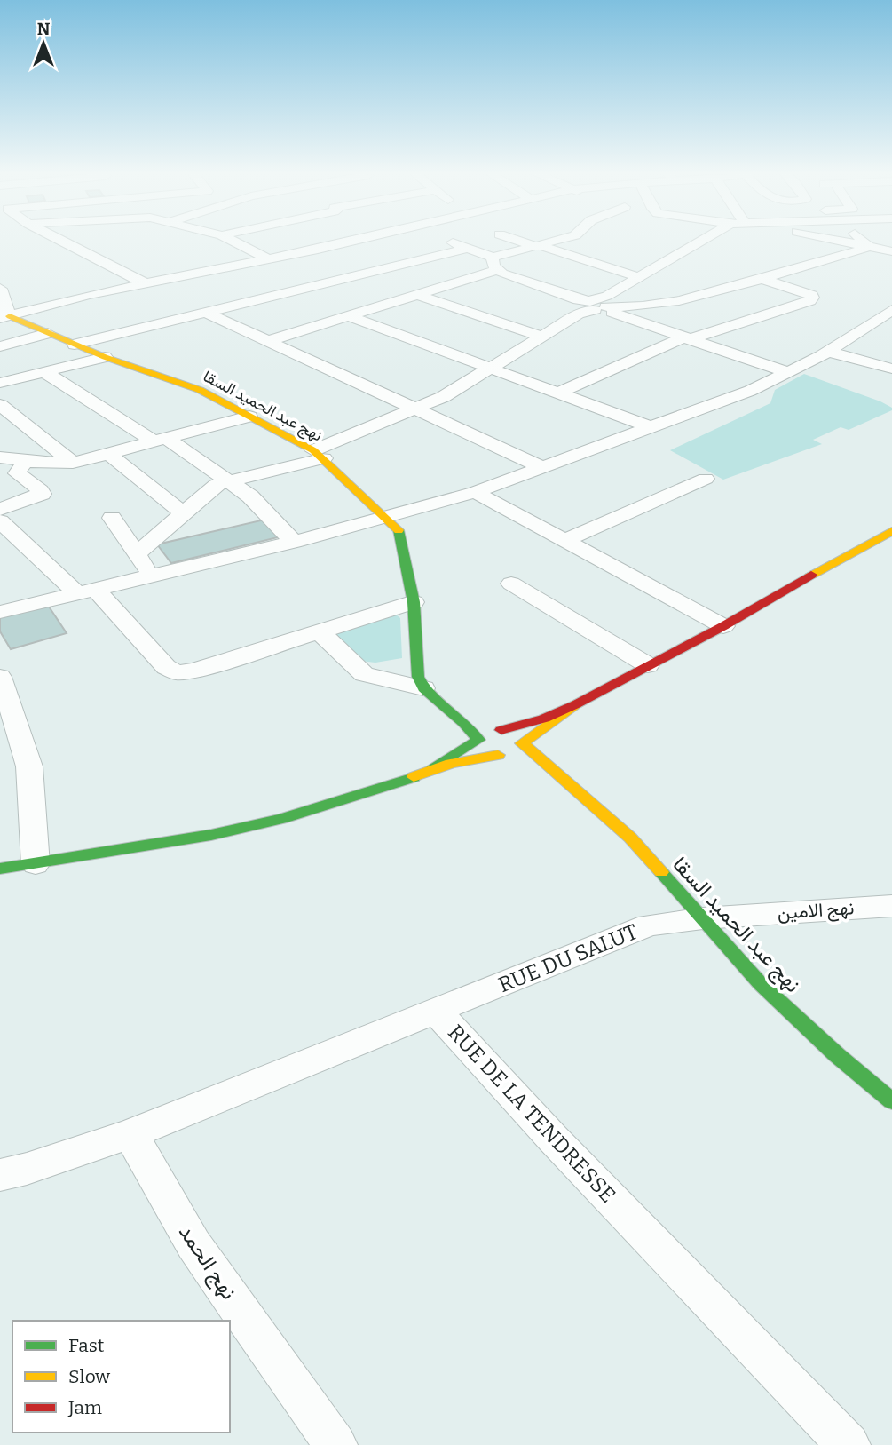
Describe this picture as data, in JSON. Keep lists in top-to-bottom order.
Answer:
{
  "streets": {
    "street": [
      "نهج عبد الحميد السقا",
      "نهج الامين",
      "RUE DU SALUT",
      "RUE DE LA TENDRESSE",
      "نهج الحمد"
    ]
  },
  "crossings": [
    ["نهج عبد الحميد السقا", "نهج الامين"],
    ["نهج عبد الحميد السقا", "RUE DU SALUT"],
    ["نهج الامين", "RUE DU SALUT"],
    ["RUE DU SALUT", "RUE DE LA TENDRESSE"],
    ["RUE DE LA TENDRESSE", "نهج الحمد"]
  ],
  "legend": ["Fast", "Slow", "Jam"],
  "north": "top"
}
